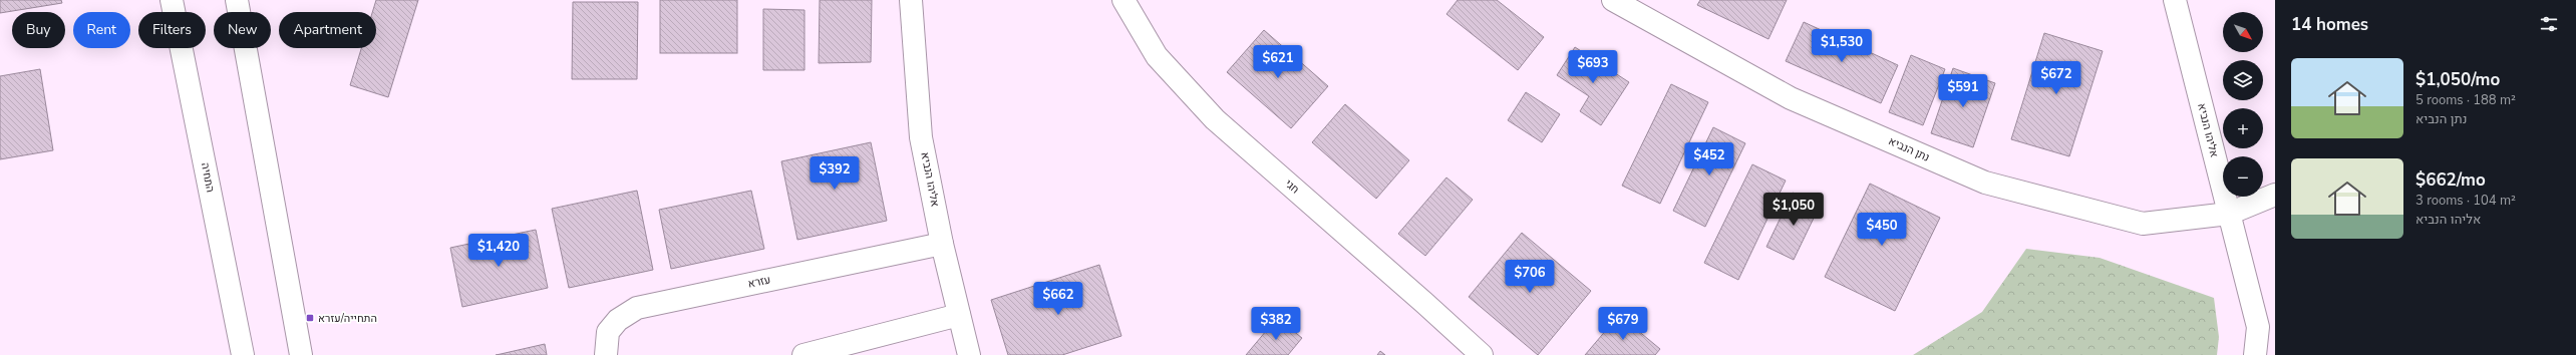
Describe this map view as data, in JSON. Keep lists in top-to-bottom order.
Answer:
{
  "streets": {
    "street": [
      "אליהו הנביא",
      "נתן הנביא",
      "התחיה",
      "חגי",
      "עזרא"
    ]
  },
  "crossings": [
    ["אליהו הנביא", "נתן הנביא"],
    ["אליהו הנביא", "עזרא"]
  ],
  "places": {
    "transit": ["התחייה/עזרא"]
  },
  "north": "bottom right",
  "page": {
    "heading": "14 homes",
    "map_buttons": ["+", "−"],
    "chip": [
      "Buy",
      "Rent",
      "Filters",
      "New",
      "Apartment"
    ],
    "price": [
      "$1,530",
      "$621",
      "$693",
      "$672",
      "$591",
      "$452",
      "$392",
      "$1,050",
      "$450",
      "$1,420",
      "$706",
      "$662",
      "$382",
      "$679"
    ],
    "list": [
      {
        "name": "$1,050/mo",
        "note": "5 rooms · 188 m² · נתן הנביא"
      },
      {
        "name": "$662/mo",
        "note": "3 rooms · 104 m² · אליהו הנביא"
      }
    ]
  }
}
